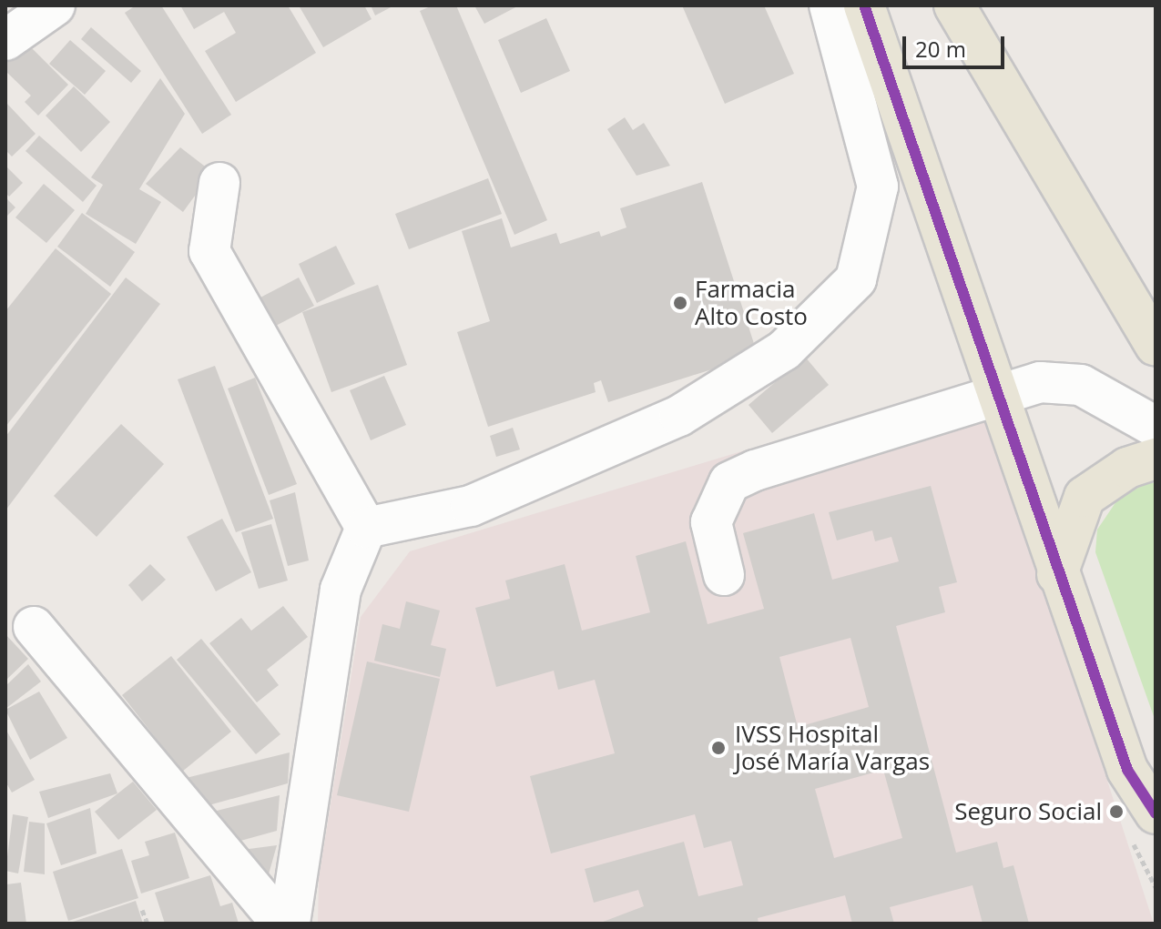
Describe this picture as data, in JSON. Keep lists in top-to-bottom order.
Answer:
{
  "places": ["Farmacia Alto Costo", "IVSS Hospital José María Vargas", "Seguro Social"],
  "scale_bar": "20 m"
}
